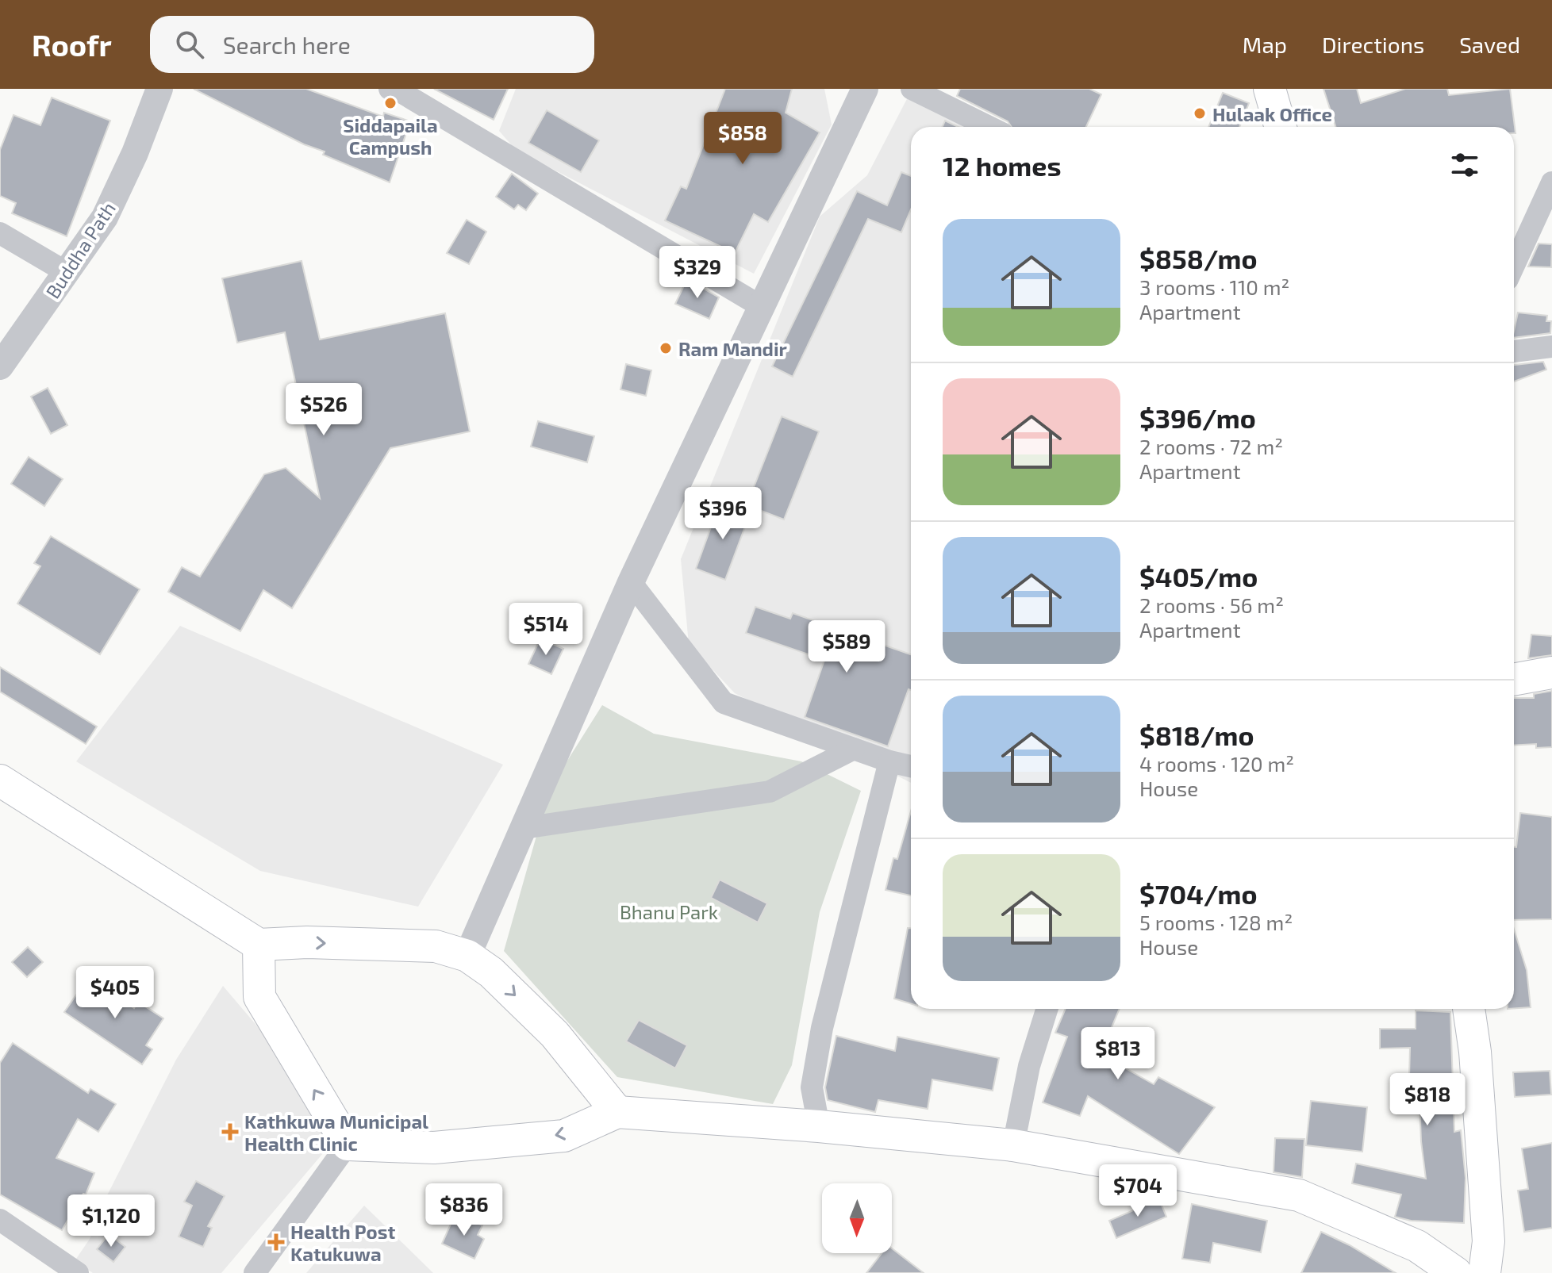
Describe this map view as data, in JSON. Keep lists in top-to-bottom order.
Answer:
{
  "streets": {
    "street": ["Buddha Path"]
  },
  "parks": ["Bhanu Park"],
  "places": {
    "other": ["Siddapaila Campush", "Hulaak Office", "Ram Mandir"],
    "health": ["Kathkuwa Municipal Health Clinic", "Health Post Katukuwa"]
  },
  "north": "bottom",
  "page": {
    "header": "Roofr",
    "search": "Search here",
    "nav": ["Map", "Directions", "Saved"],
    "price": [
      "$858",
      "$329",
      "$526",
      "$396",
      "$514",
      "$589",
      "$405",
      "$813",
      "$818",
      "$704",
      "$836",
      "$1,120"
    ],
    "heading": "12 homes",
    "list": [
      {
        "name": "$858/mo",
        "note": "3 rooms · 110 m² · Apartment"
      },
      {
        "name": "$396/mo",
        "note": "2 rooms · 72 m² · Apartment"
      },
      {
        "name": "$405/mo",
        "note": "2 rooms · 56 m² · Apartment"
      },
      {
        "name": "$818/mo",
        "note": "4 rooms · 120 m² · House"
      },
      {
        "name": "$704/mo",
        "note": "5 rooms · 128 m² · House"
      }
    ]
  }
}
